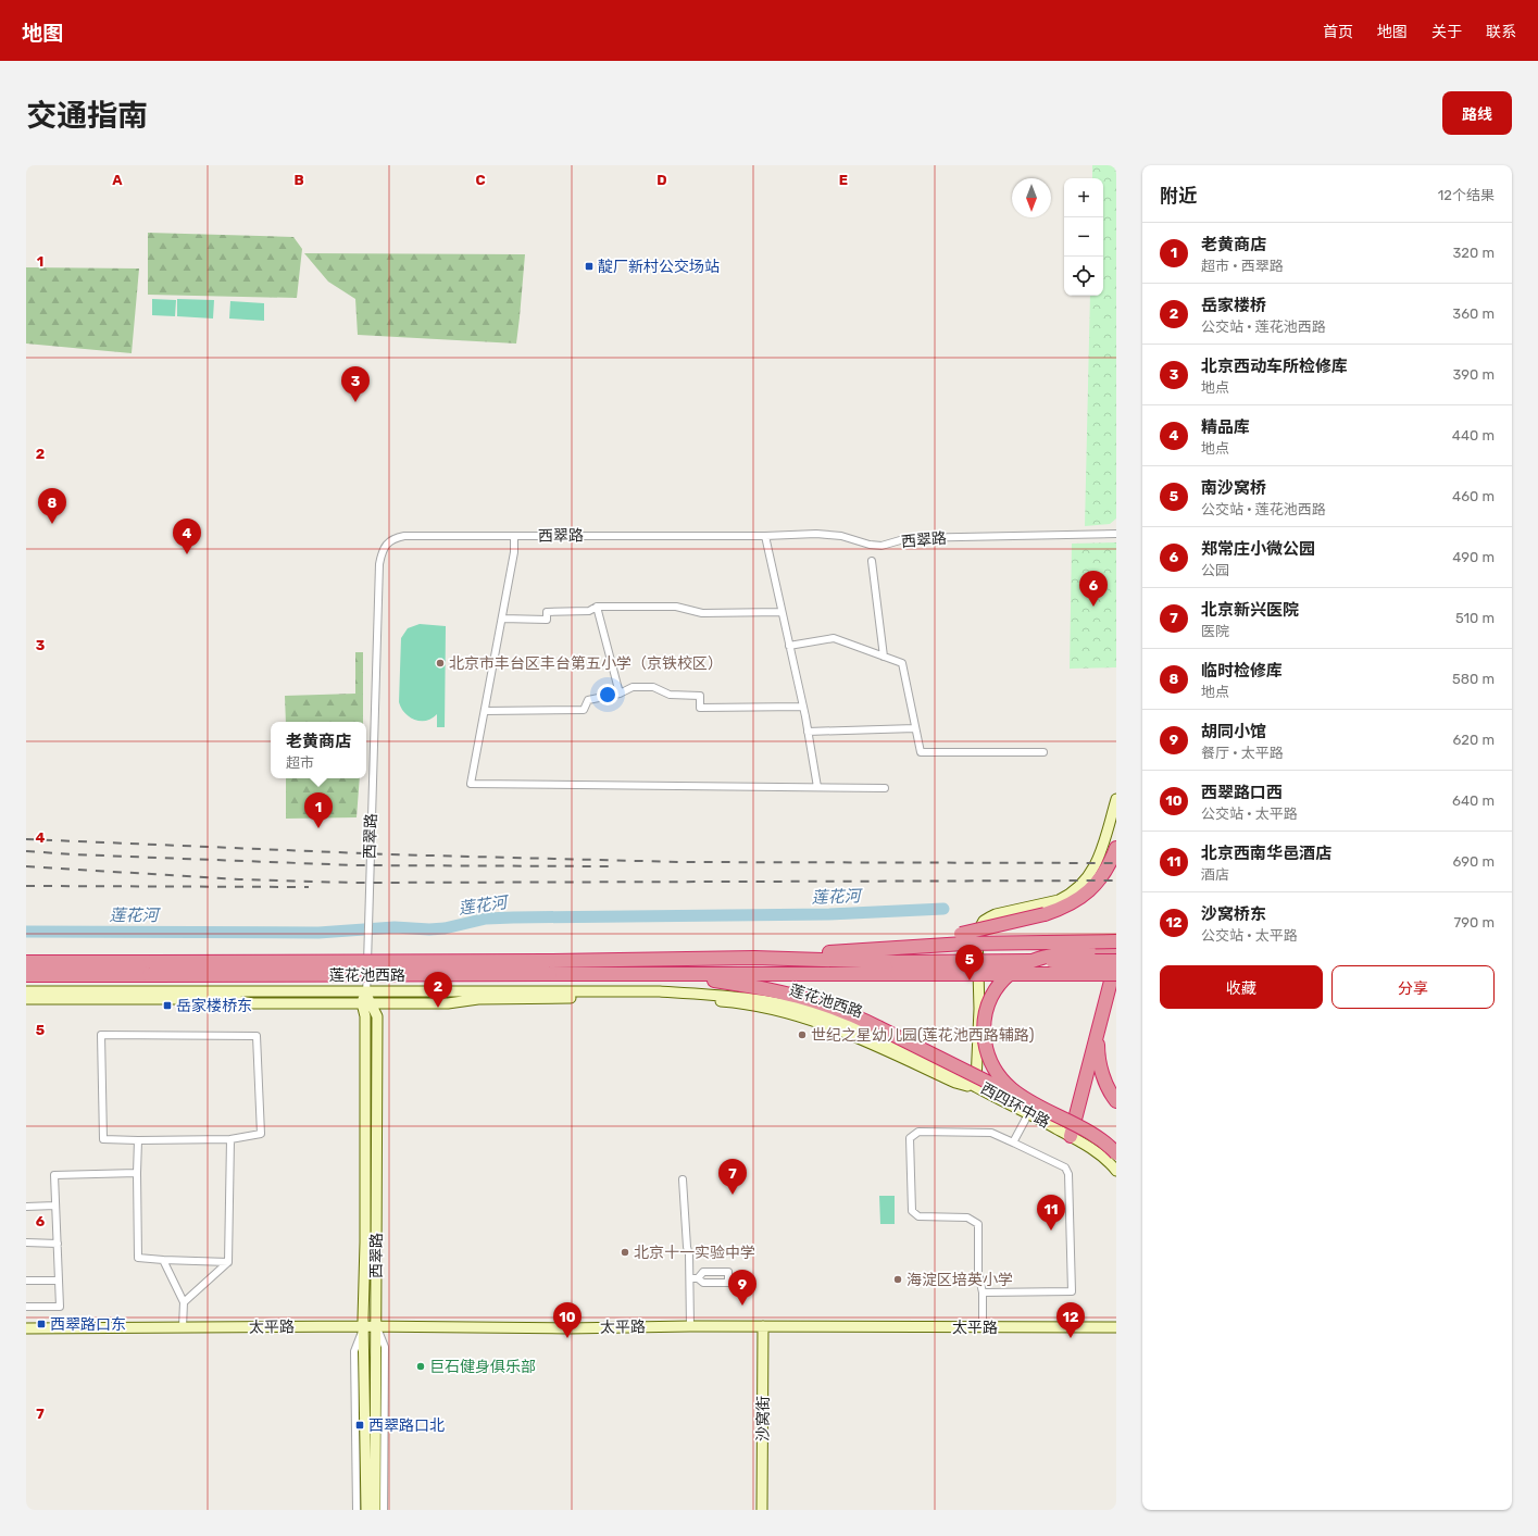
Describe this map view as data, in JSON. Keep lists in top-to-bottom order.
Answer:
{
  "streets": {
    "highway": ["莲花池西路"],
    "street": [
      "西翠路",
      "西四环中路",
      "太平路",
      "沙窝街"
    ]
  },
  "crossings": [
    ["西翠路", "莲花池西路"],
    ["西翠路", "太平路"],
    ["莲花池西路", "西四环中路"],
    ["太平路", "沙窝街"]
  ],
  "water": ["莲花河"],
  "places": {
    "transit": [
      "靛厂新村公交场站",
      "岳家楼桥东",
      "西翠路口东",
      "西翠路口北"
    ],
    "other": [
      "北京市丰台区丰台第五小学（京铁校区）",
      "世纪之星幼儿园(莲花池西路辅路)",
      "北京十一实验中学",
      "海淀区培英小学",
      "巨石健身俱乐部"
    ]
  },
  "north": "bottom",
  "page": {
    "header": "地图",
    "nav": [
      "首页",
      "地图",
      "关于",
      "联系"
    ],
    "title": "交通指南",
    "buttons": [
      "路线",
      ["收藏", "分享"]
    ],
    "heading": ["附近", "12个结果"],
    "map_buttons": ["+", "−"],
    "list": [
      {
        "mark": "1",
        "name": "老黄商店",
        "note": "超市 · 西翠路",
        "value": "320 m"
      },
      {
        "mark": "2",
        "name": "岳家楼桥",
        "note": "公交站 · 莲花池西路",
        "value": "360 m"
      },
      {
        "mark": "3",
        "name": "北京西动车所检修库",
        "note": "地点",
        "value": "390 m"
      },
      {
        "mark": "4",
        "name": "精品库",
        "note": "地点",
        "value": "440 m"
      },
      {
        "mark": "5",
        "name": "南沙窝桥",
        "note": "公交站 · 莲花池西路",
        "value": "460 m"
      },
      {
        "mark": "6",
        "name": "郑常庄小微公园",
        "note": "公园",
        "value": "490 m"
      },
      {
        "mark": "7",
        "name": "北京新兴医院",
        "note": "医院",
        "value": "510 m"
      },
      {
        "mark": "8",
        "name": "临时检修库",
        "note": "地点",
        "value": "580 m"
      },
      {
        "mark": "9",
        "name": "胡同小馆",
        "note": "餐厅 · 太平路",
        "value": "620 m"
      },
      {
        "mark": "10",
        "name": "西翠路口西",
        "note": "公交站 · 太平路",
        "value": "640 m"
      },
      {
        "mark": "11",
        "name": "北京西南华邑酒店",
        "note": "酒店",
        "value": "690 m"
      },
      {
        "mark": "12",
        "name": "沙窝桥东",
        "note": "公交站 · 太平路",
        "value": "790 m"
      }
    ],
    "pins": [
      "3",
      "8",
      "4",
      "6",
      "1",
      "5",
      "2",
      "7",
      "11",
      "9",
      "10",
      "12"
    ],
    "popup": ["老黄商店", "超市"]
  },
  "grid": {
    "columns": [
      "A",
      "B",
      "C",
      "D",
      "E"
    ],
    "rows": [
      "1",
      "2",
      "3",
      "4",
      "5",
      "6",
      "7"
    ]
  }
}
